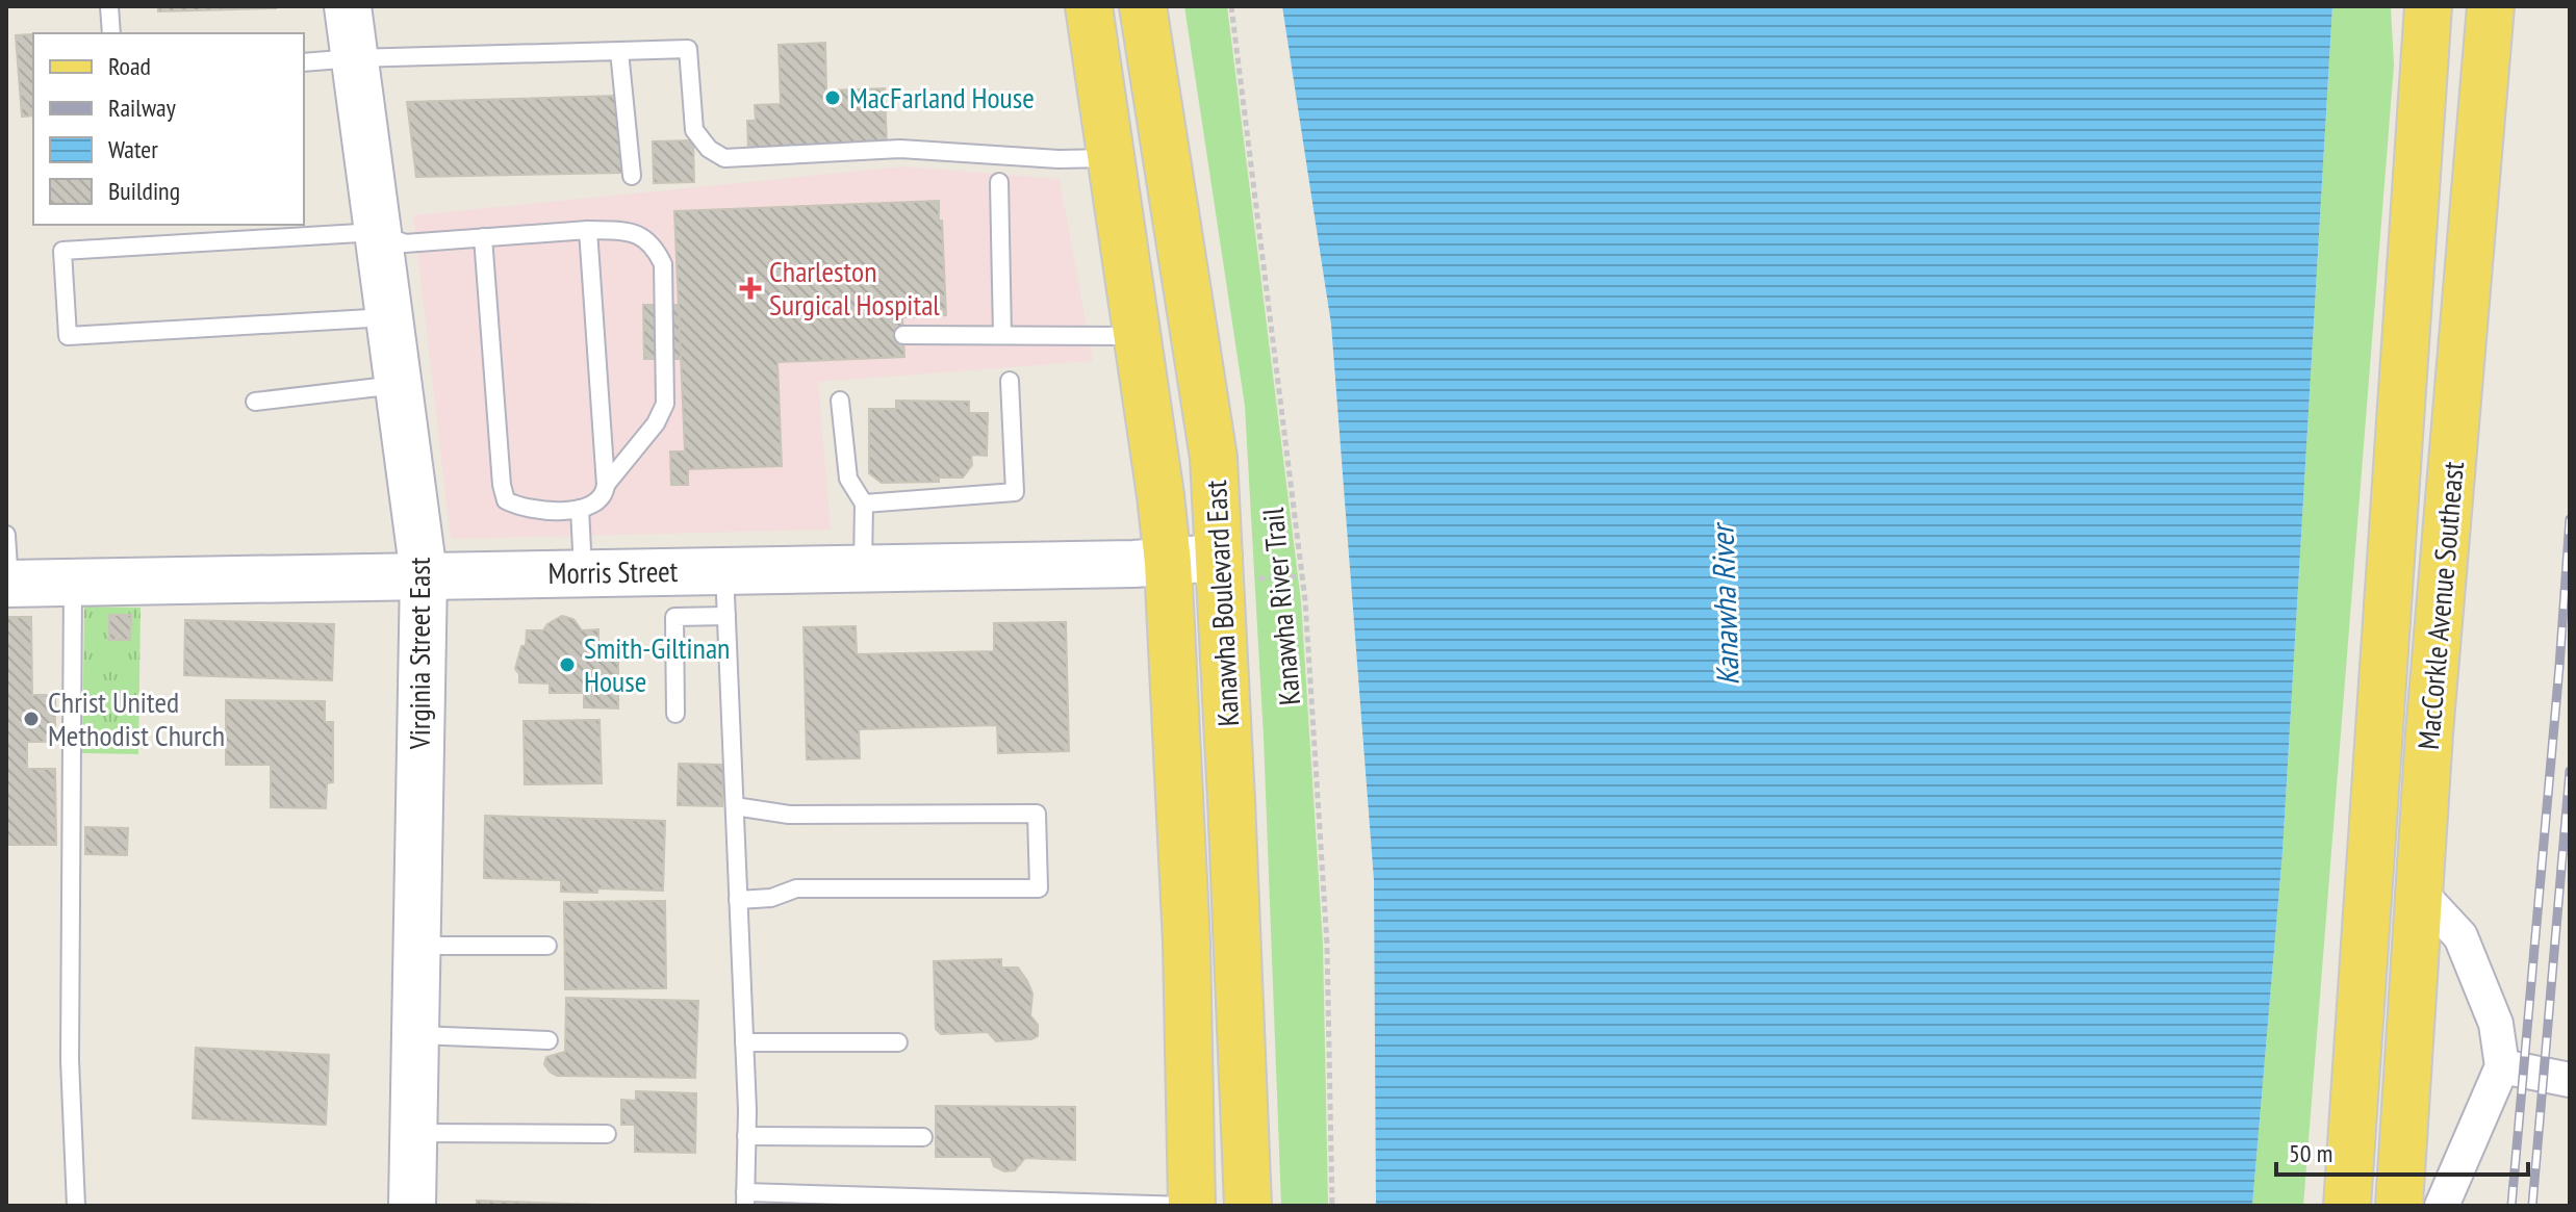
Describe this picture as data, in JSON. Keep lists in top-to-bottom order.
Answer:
{
  "streets": {
    "main road": [
      "Morris Street",
      "Kanawha Boulevard East",
      "MacCorkle Avenue Southeast",
      "Virginia Street East"
    ],
    "path": ["Kanawha River Trail"]
  },
  "crossings": [
    ["Morris Street", "Kanawha Boulevard East"],
    ["Morris Street", "Virginia Street East"]
  ],
  "water": ["Kanawha River"],
  "places": {
    "other": ["MacFarland House", "Smith-Giltinan House", "Christ United Methodist Church"],
    "health": ["Charleston Surgical Hospital"]
  },
  "legend": [
    "Road",
    "Railway",
    "Water",
    "Building"
  ],
  "scale_bar": "50 m"
}
